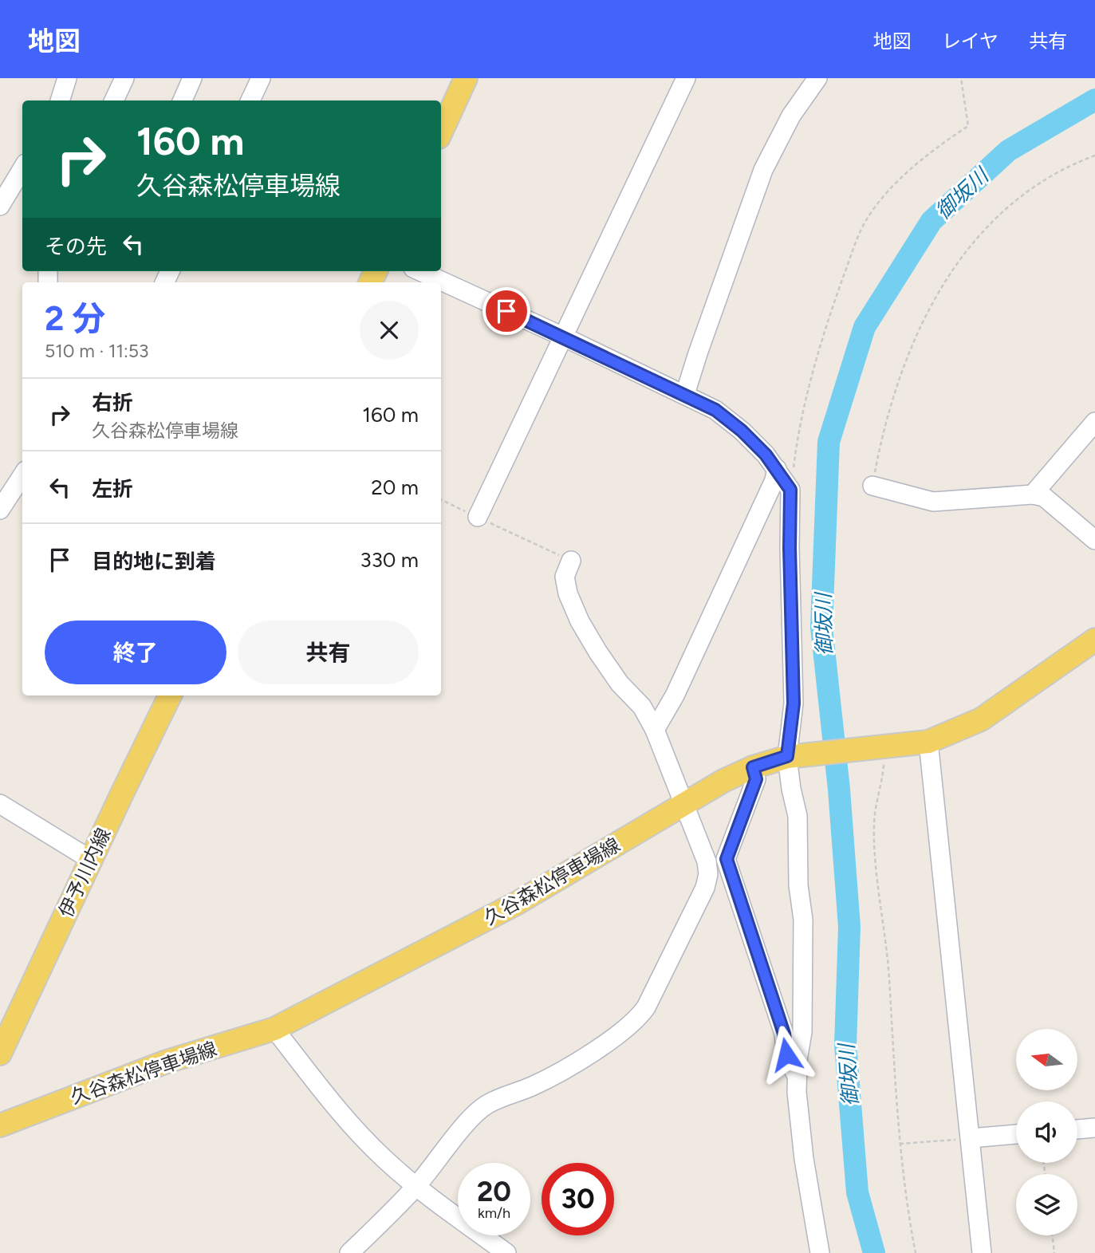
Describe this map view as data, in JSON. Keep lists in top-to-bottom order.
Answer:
{
  "streets": {
    "main road": ["伊予川内線", "久谷森松停車場線"]
  },
  "water": ["御坂川"],
  "north": "left",
  "page": {
    "header": "地図",
    "nav": ["地図", "レイヤ", "共有"],
    "turn": ["160 m", "久谷森松停車場線"],
    "then": "その先",
    "heading": ["2 分", "510 m · 11:53"],
    "list": [
      {
        "name": "右折",
        "note": "久谷森松停車場線",
        "value": "160 m"
      },
      {
        "name": "左折",
        "value": "20 m"
      },
      {
        "name": "目的地に到着",
        "value": "330 m"
      }
    ],
    "buttons": ["終了", "共有"],
    "speed": "20 km/h",
    "limit": "30"
  }
}
